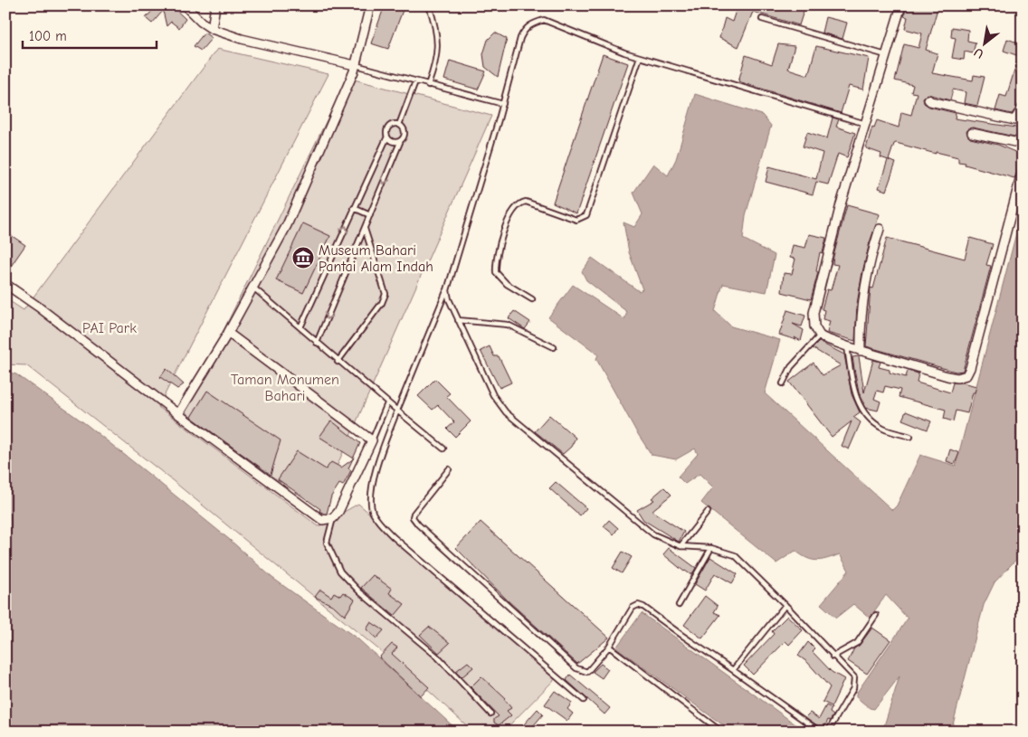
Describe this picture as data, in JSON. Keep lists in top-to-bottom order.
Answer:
{
  "parks": ["PAI Park", "Taman Monumen Bahari"],
  "places": {
    "museum": ["Museum Bahari Pantai Alam Indah"]
  },
  "scale_bar": "100 m",
  "north": "bottom left"
}
